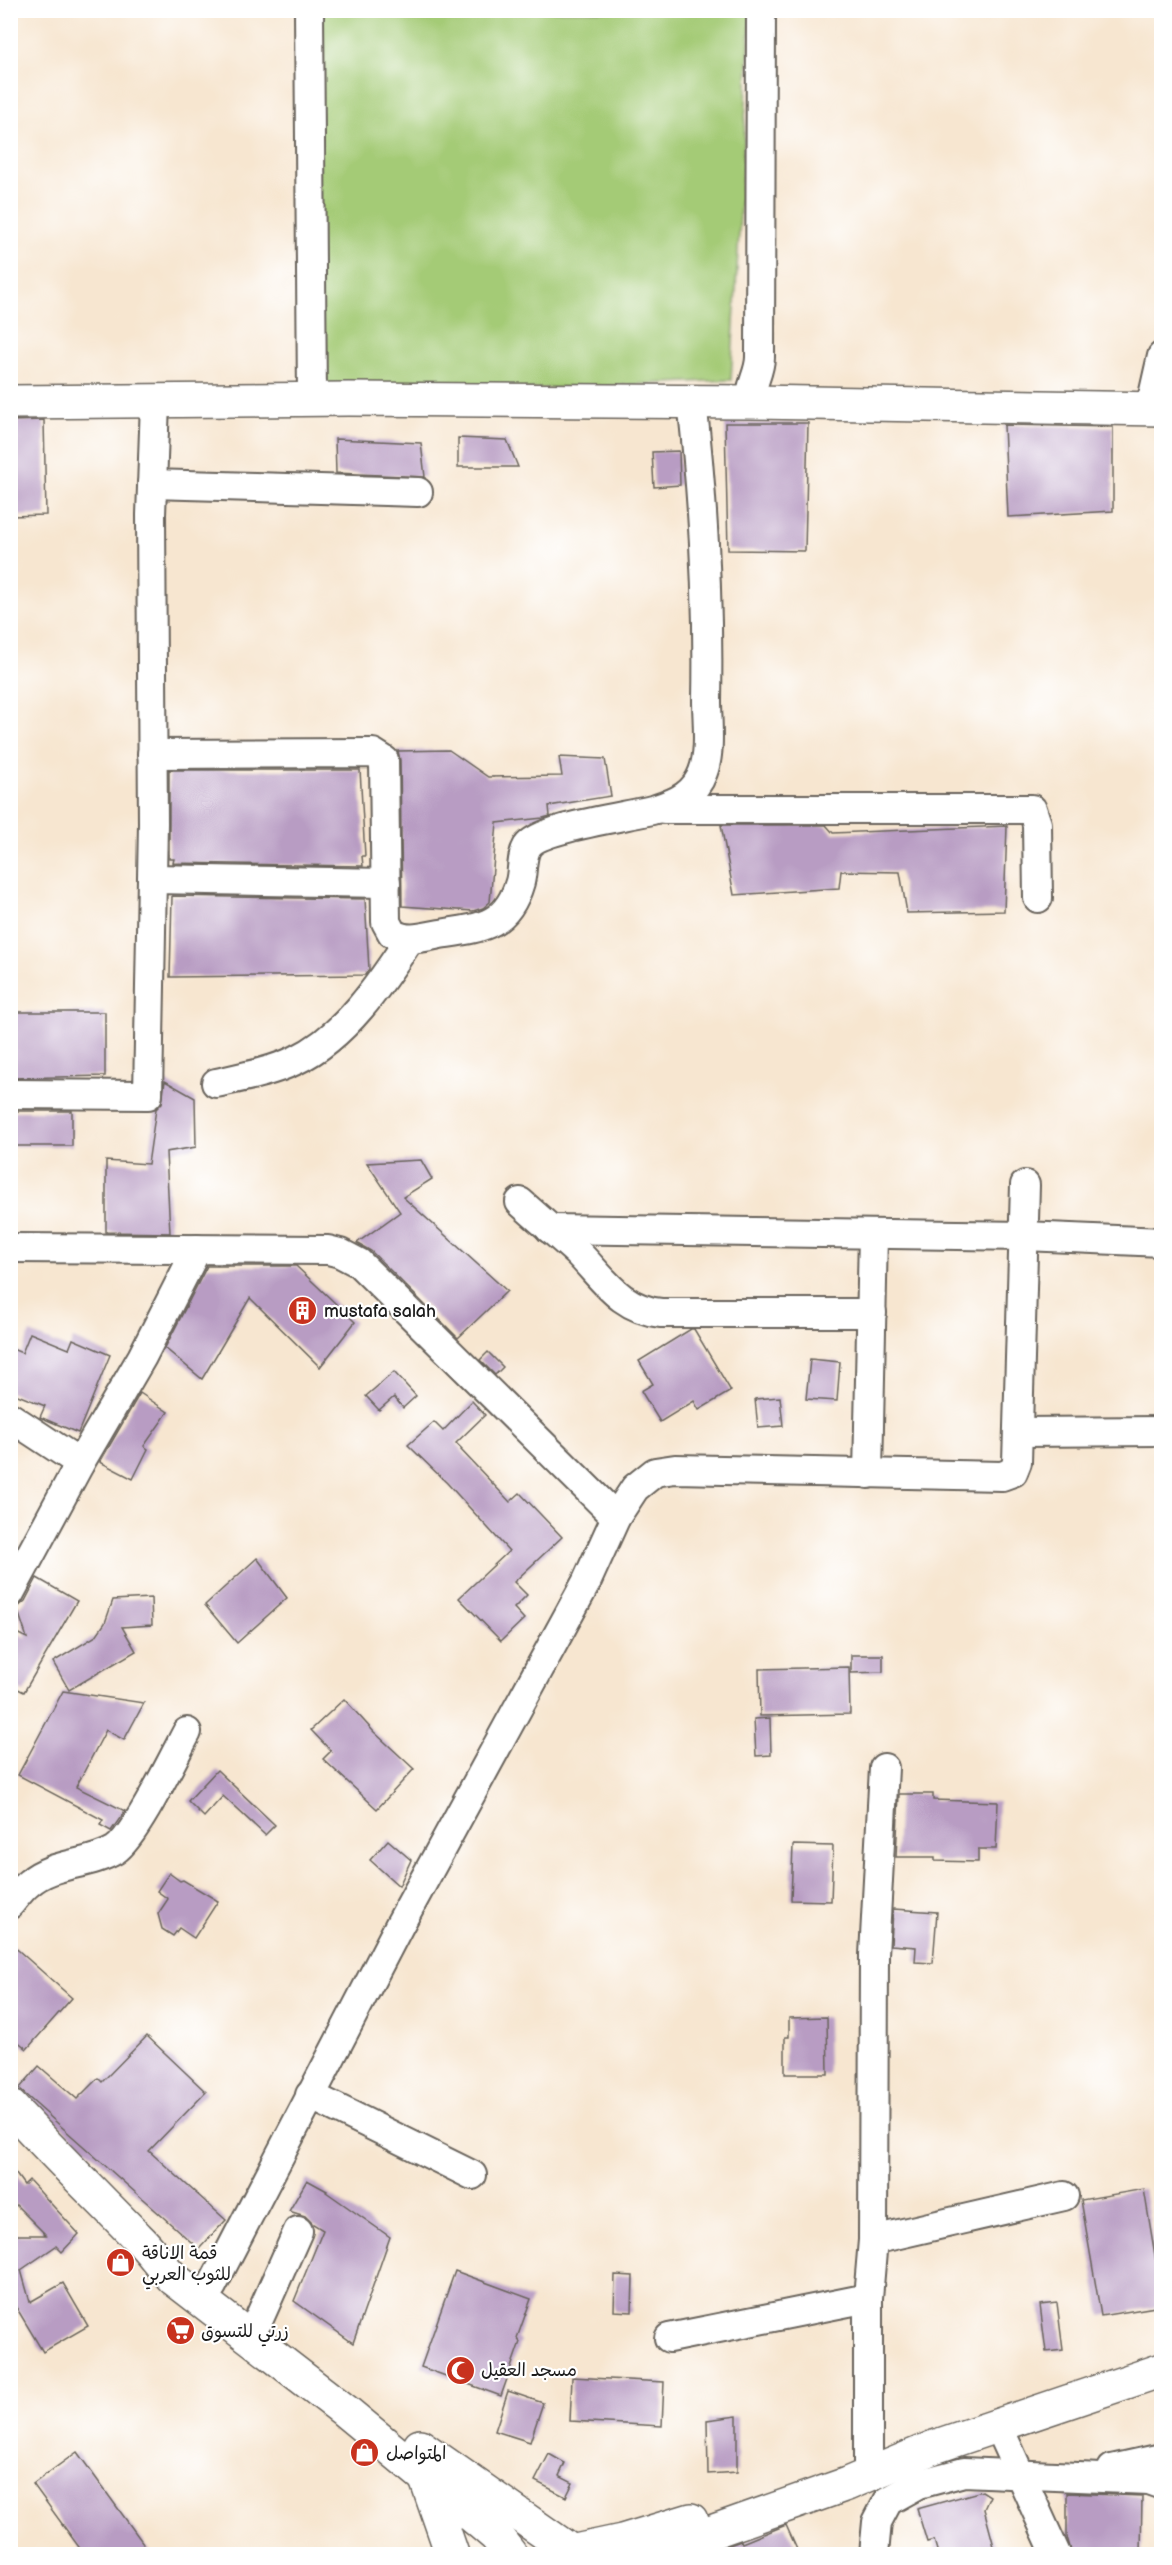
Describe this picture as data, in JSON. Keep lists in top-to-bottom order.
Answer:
{
  "places": {
    "building": ["mustafa salah"],
    "shop": ["قمة الاناقة للثوب العربي", "المتواصل"],
    "supermarket": ["زرتي للتسوق"],
    "mosque": ["مسجد العقيل"]
  }
}
